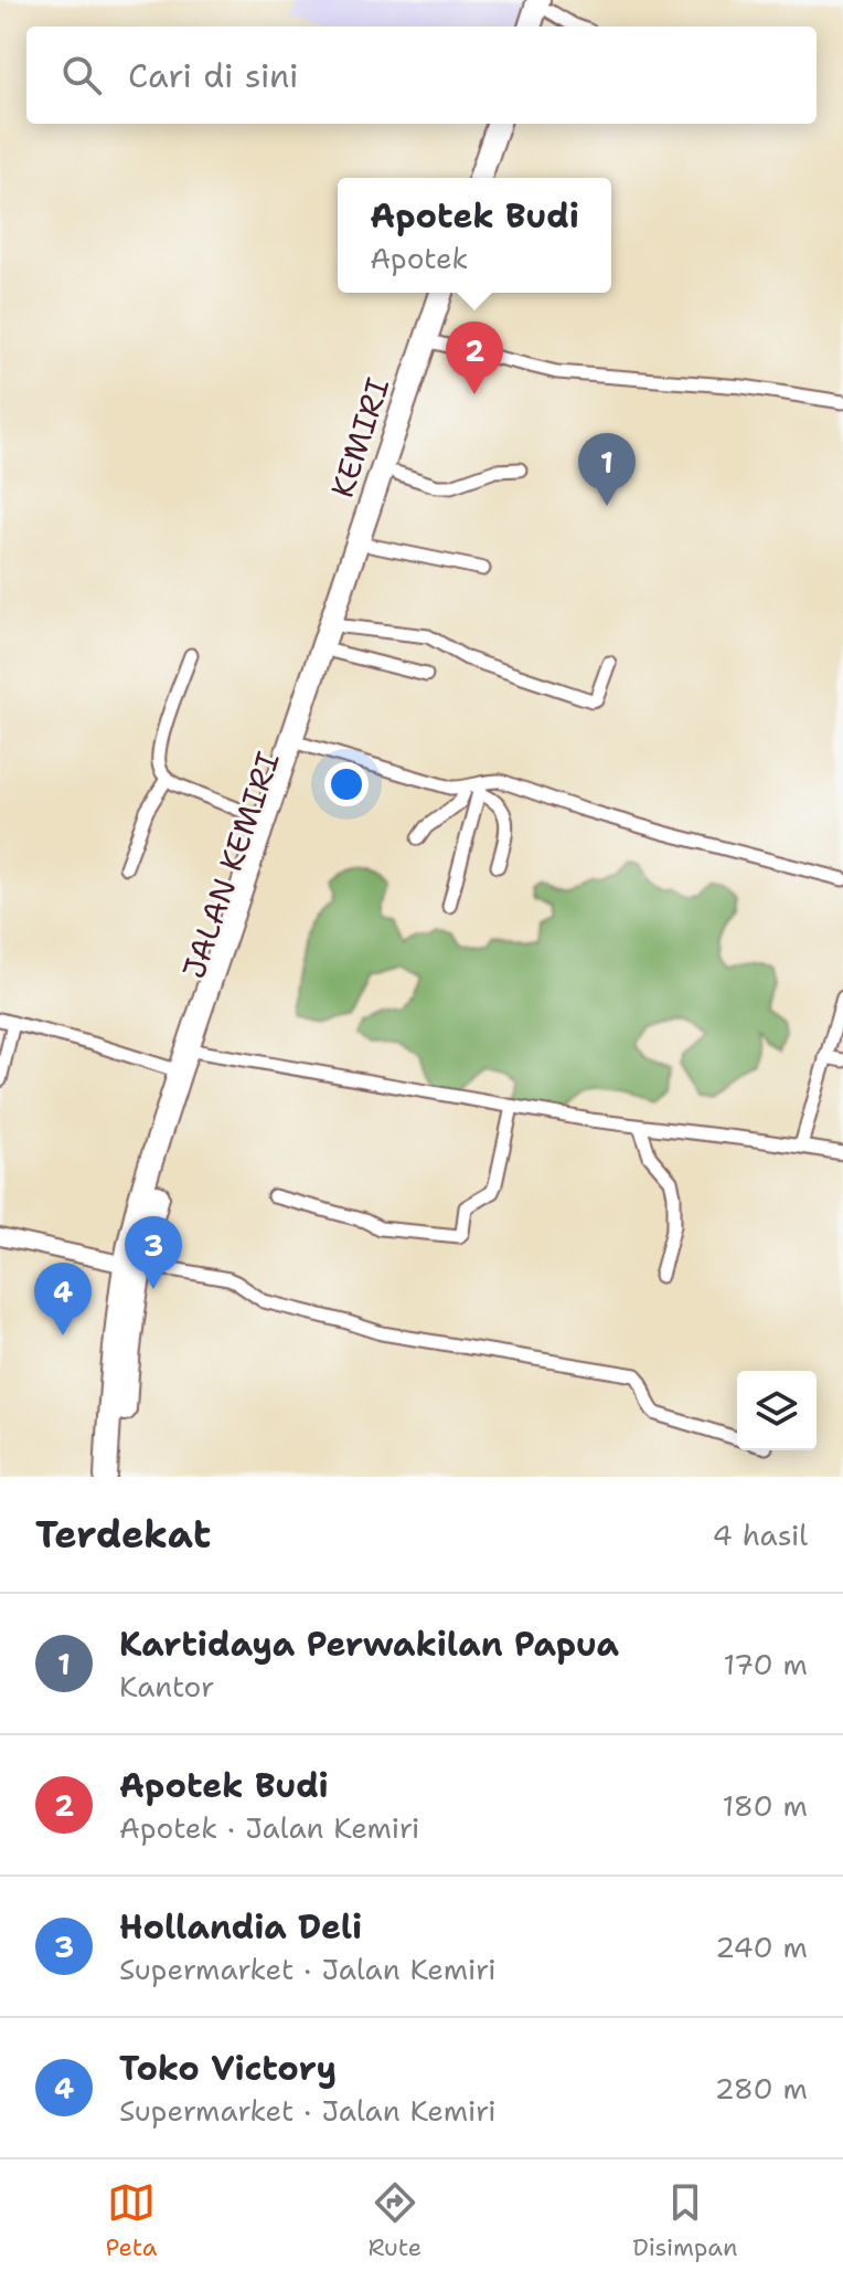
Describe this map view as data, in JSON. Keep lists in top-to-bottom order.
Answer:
{
  "streets": {
    "highway": ["KEMIRI", "JALAN KEMIRI"]
  },
  "crossings": [
    ["KEMIRI", "JALAN KEMIRI"]
  ],
  "page": {
    "search": "Cari di sini",
    "popup": ["Apotek Budi", "Apotek"],
    "pins": [
      "2",
      "1",
      "3",
      "4"
    ],
    "heading": ["Terdekat", "4 hasil"],
    "list": [
      {
        "mark": "1",
        "name": "Kartidaya Perwakilan Papua",
        "note": "Kantor",
        "value": "170 m"
      },
      {
        "mark": "2",
        "name": "Apotek Budi",
        "note": "Apotek · Jalan Kemiri",
        "value": "180 m"
      },
      {
        "mark": "3",
        "name": "Hollandia Deli",
        "note": "Supermarket · Jalan Kemiri",
        "value": "240 m"
      },
      {
        "mark": "4",
        "name": "Toko Victory",
        "note": "Supermarket · Jalan Kemiri",
        "value": "280 m"
      }
    ],
    "nav": ["Peta", "Rute", "Disimpan"]
  }
}
